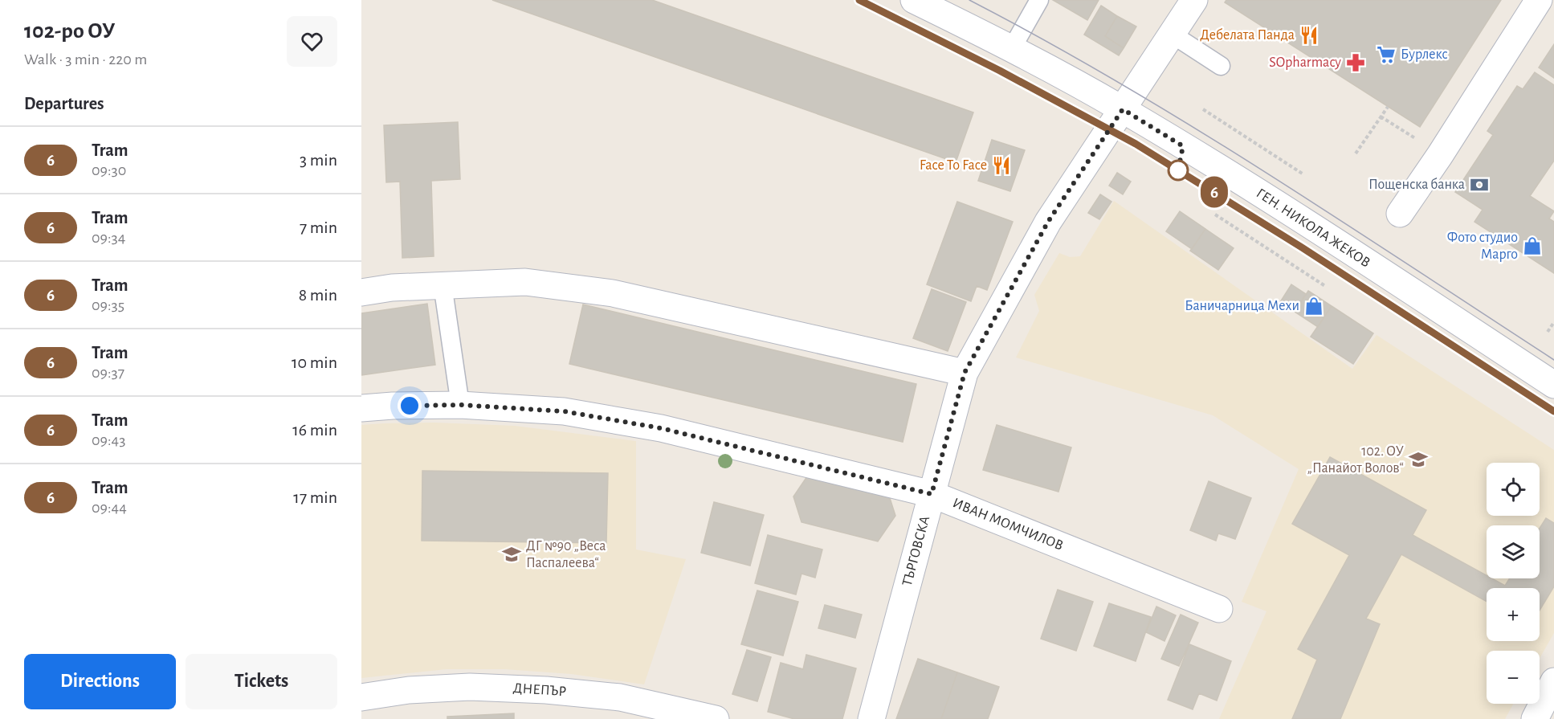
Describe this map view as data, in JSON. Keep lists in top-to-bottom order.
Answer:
{
  "streets": {
    "street": [
      "ГЕН. НИКОЛА ЖЕКОВ",
      "ИВАН МОМЧИЛОВ",
      "ТЪРГОВСКА",
      "ДНЕПЪР"
    ]
  },
  "crossings": [
    ["ГЕН. НИКОЛА ЖЕКОВ", "ТЪРГОВСКА"],
    ["ИВАН МОМЧИЛОВ", "ТЪРГОВСКА"]
  ],
  "places": {
    "restaurant": ["Дебелата Панда", "Face To Face"],
    "supermarket": ["Бурлекс"],
    "pharmacy": ["SOpharmacy"],
    "bank": ["Пощенска банка"],
    "shop": ["Фото студио Марго", "Баничарница Мехи"],
    "school or university": ["102. ОУ „Панайот Волов“", "ДГ №90 „Веса Паспалеева“"]
  },
  "lines": ["tram line 6"],
  "page": {
    "heading": [
      ["102-ро ОУ", "Walk · 3 min · 220 m"],
      "Departures"
    ],
    "on_map": "6",
    "list": [
      {
        "mark": "6",
        "name": "Tram",
        "note": "09:30",
        "value": "3 min"
      },
      {
        "mark": "6",
        "name": "Tram",
        "note": "09:34",
        "value": "7 min"
      },
      {
        "mark": "6",
        "name": "Tram",
        "note": "09:35",
        "value": "8 min"
      },
      {
        "mark": "6",
        "name": "Tram",
        "note": "09:37",
        "value": "10 min"
      },
      {
        "mark": "6",
        "name": "Tram",
        "note": "09:43",
        "value": "16 min"
      },
      {
        "mark": "6",
        "name": "Tram",
        "note": "09:44",
        "value": "17 min"
      }
    ],
    "map_buttons": ["+", "−"],
    "buttons": ["Directions", "Tickets"]
  }
}
